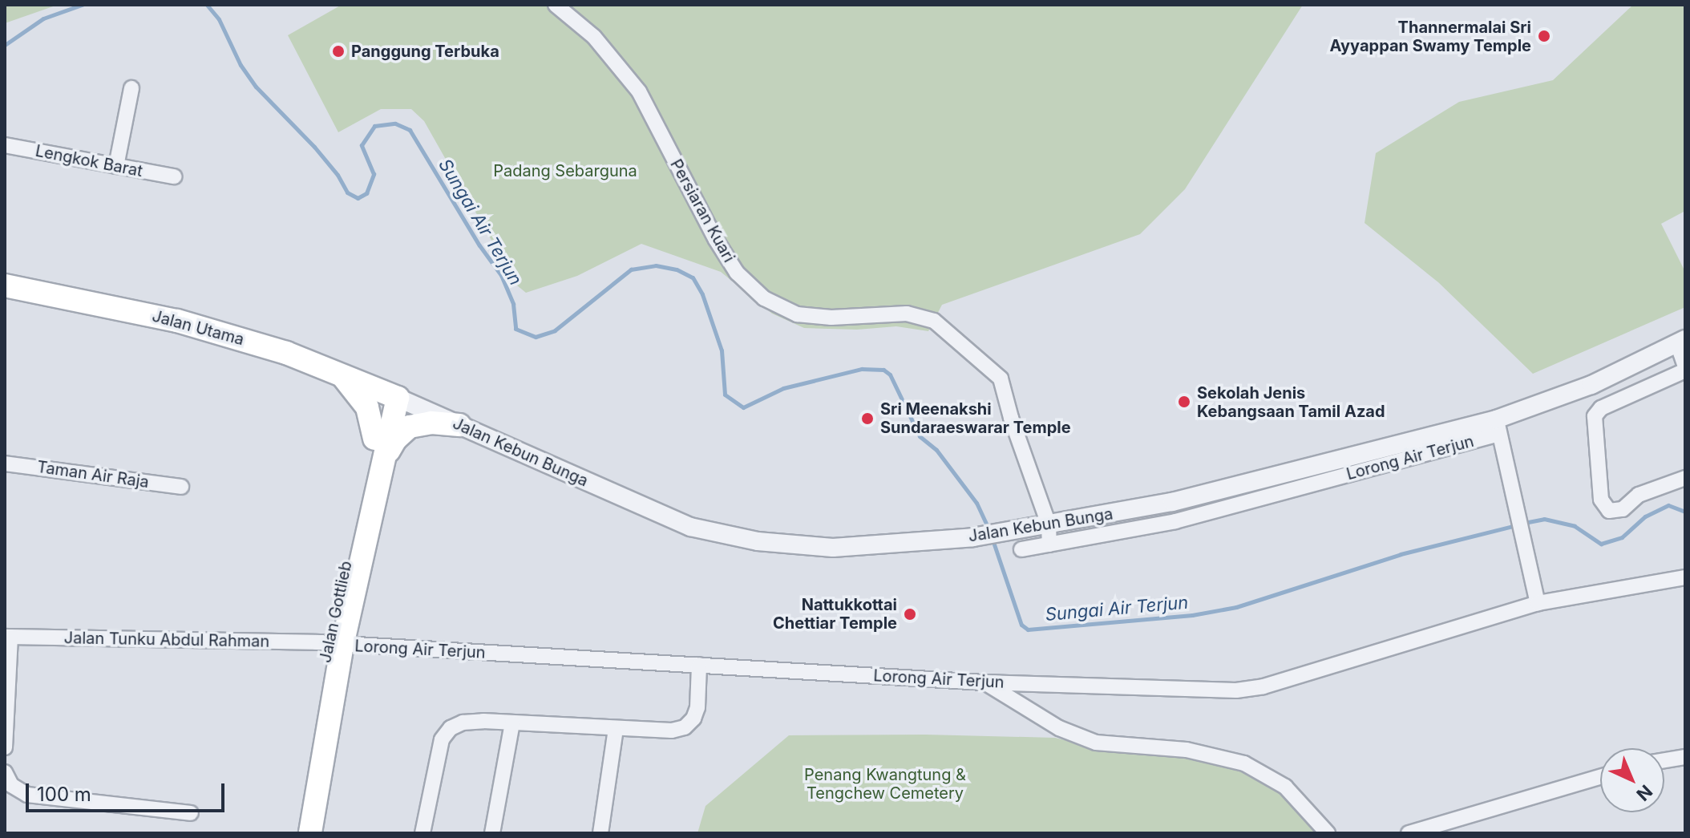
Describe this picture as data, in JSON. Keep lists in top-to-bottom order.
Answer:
{
  "streets": {
    "main road": ["Jalan Utama", "Jalan Gottlieb"],
    "street": [
      "Lengkok Barat",
      "Persiaran Kuari",
      "Jalan Kebun Bunga",
      "Lorong Air Terjun",
      "Taman Air Raja",
      "Jalan Tunku Abdul Rahman"
    ]
  },
  "crossings": [
    ["Persiaran Kuari", "Jalan Kebun Bunga"],
    ["Persiaran Kuari", "Lorong Air Terjun"],
    ["Jalan Utama", "Jalan Kebun Bunga"],
    ["Jalan Utama", "Jalan Gottlieb"],
    ["Jalan Kebun Bunga", "Lorong Air Terjun"],
    ["Jalan Kebun Bunga", "Jalan Gottlieb"],
    ["Lorong Air Terjun", "Jalan Gottlieb"],
    ["Lorong Air Terjun", "Jalan Tunku Abdul Rahman"],
    ["Jalan Gottlieb", "Jalan Tunku Abdul Rahman"]
  ],
  "water": ["Sungai Air Terjun"],
  "parks": ["Padang Sebarguna", "Penang Kwangtung & Tengchew Cemetery"],
  "places": [
    "Thannermalai Sri Ayyappan Swamy Temple",
    "Panggung Terbuka",
    "Sekolah Jenis Kebangsaan Tamil Azad",
    "Sri Meenakshi Sundaraeswarar Temple",
    "Nattukkottai Chettiar Temple"
  ],
  "scale_bar": "100 m",
  "north": "bottom right"
}
